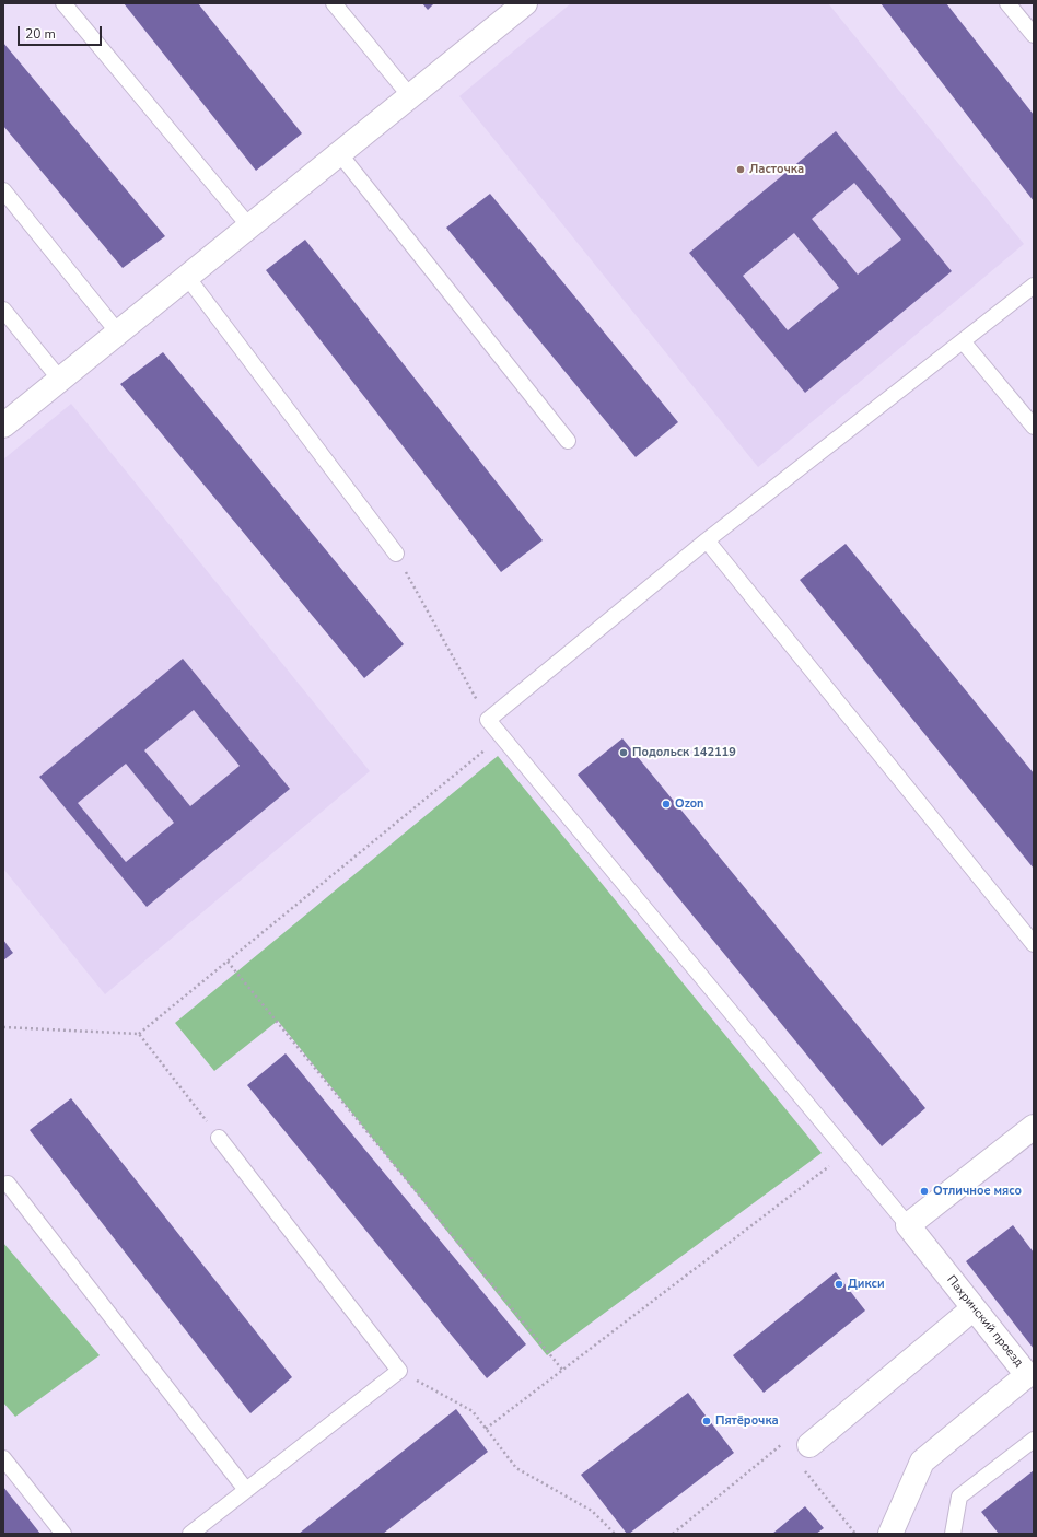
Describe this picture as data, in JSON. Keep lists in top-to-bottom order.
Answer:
{
  "streets": {
    "street": ["Пахринский проезд"]
  },
  "places": [
    "Ласточка",
    "Подольск 142119",
    "Ozon",
    "Отличное мясо",
    "Дикси",
    "Пятёрочка"
  ],
  "scale_bar": "20 m"
}
